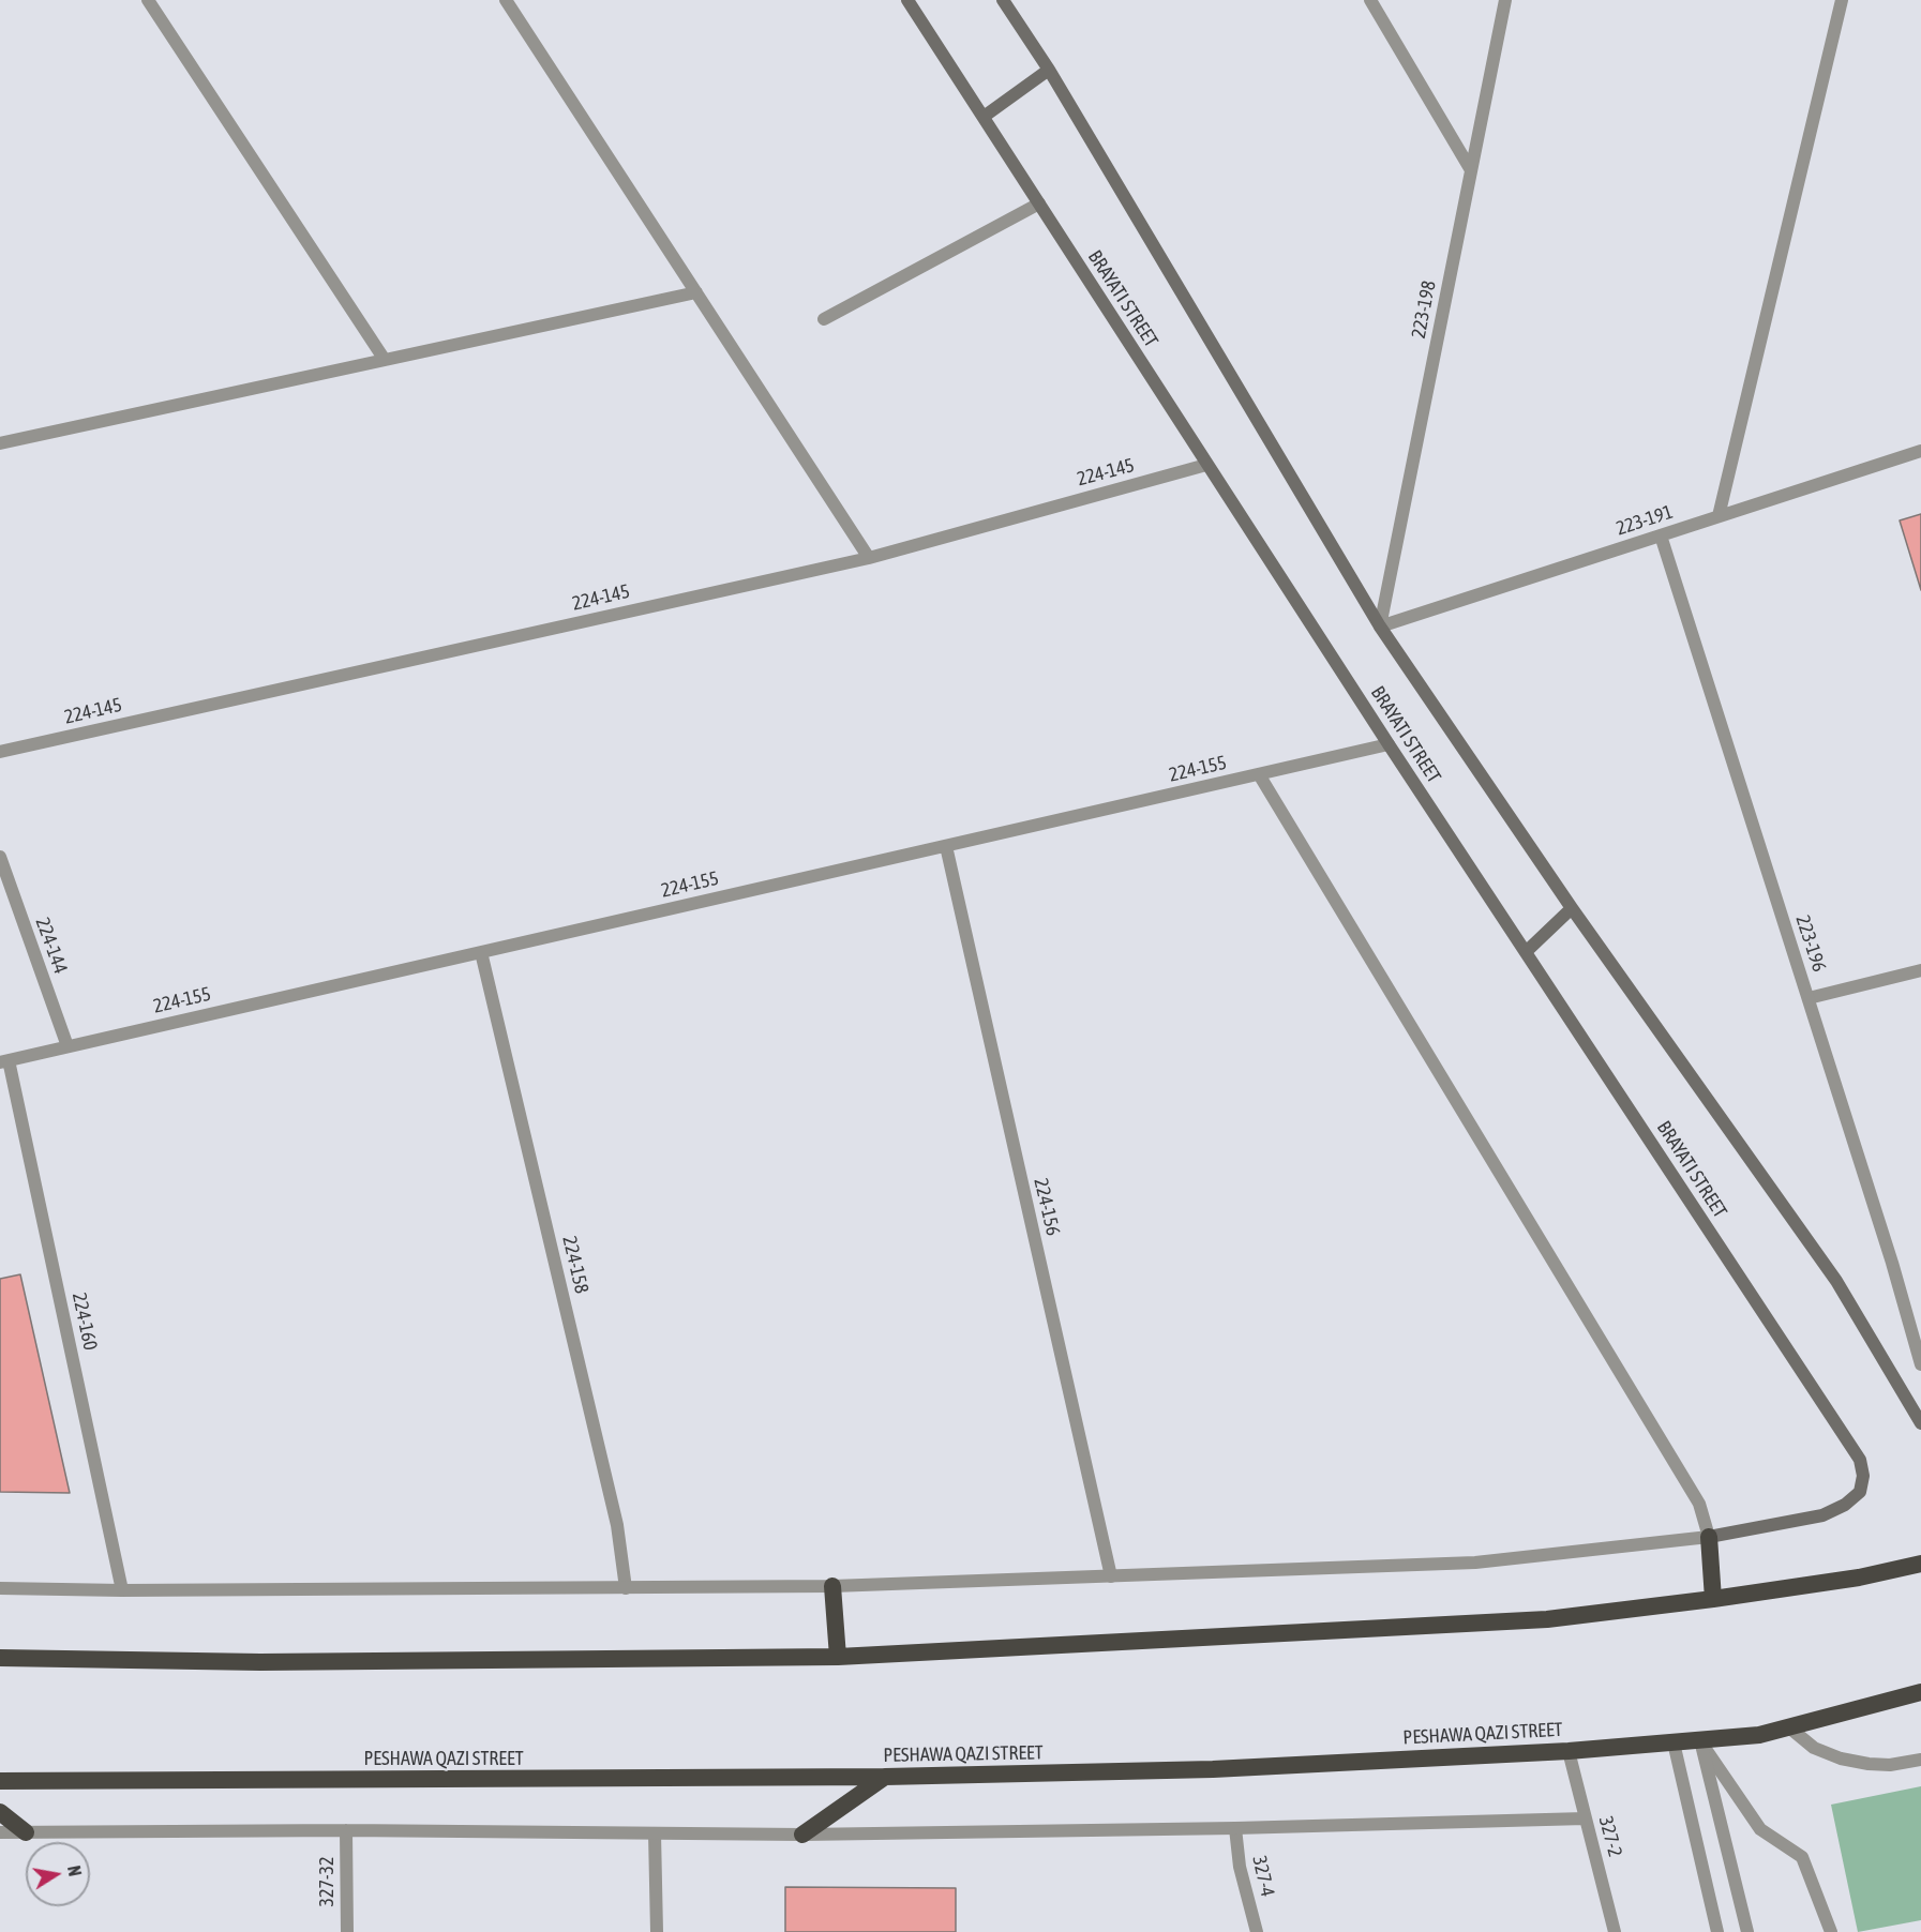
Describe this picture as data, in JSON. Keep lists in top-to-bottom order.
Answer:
{
  "streets": {
    "highway": ["PESHAWA QAZI STREET"],
    "main road": ["BRAYATI STREET"],
    "street": [
      "223-198",
      "224-145",
      "223-191",
      "224-155",
      "223-196",
      "224-144",
      "224-156",
      "224-158",
      "224-160",
      "327-2",
      "327-4",
      "327-32"
    ]
  },
  "crossings": [
    ["BRAYATI STREET", "223-198"],
    ["BRAYATI STREET", "224-145"],
    ["BRAYATI STREET", "223-191"],
    ["BRAYATI STREET", "224-155"],
    ["223-198", "223-191"],
    ["223-191", "223-196"],
    ["224-155", "224-144"],
    ["224-155", "224-156"],
    ["224-155", "224-158"],
    ["224-155", "224-160"],
    ["PESHAWA QAZI STREET", "327-2"]
  ],
  "north": "right"
}
